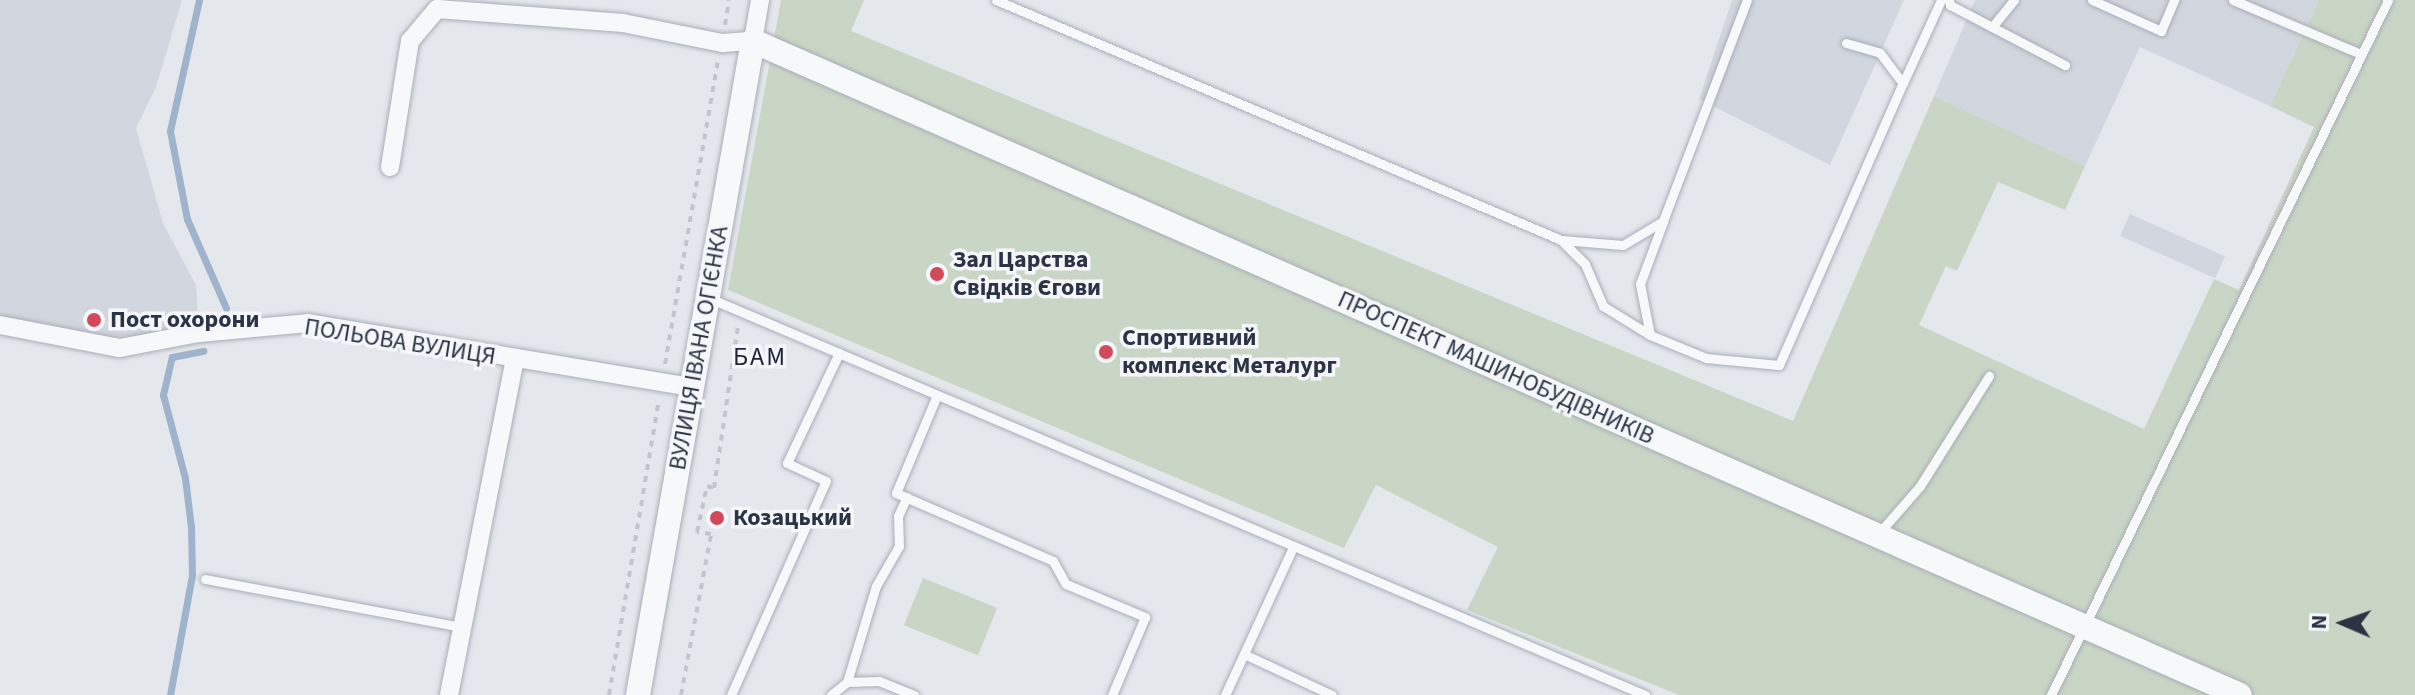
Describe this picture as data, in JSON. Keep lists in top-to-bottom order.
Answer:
{
  "streets": {
    "street": ["ПОЛЬОВА ВУЛИЦЯ", "ВУЛИЦЯ ІВАНА ОГІЄНКА", "ПРОСПЕКТ МАШИНОБУДІВНИКІВ"]
  },
  "crossings": [
    ["ПОЛЬОВА ВУЛИЦЯ", "ВУЛИЦЯ ІВАНА ОГІЄНКА"],
    ["ВУЛИЦЯ ІВАНА ОГІЄНКА", "ПРОСПЕКТ МАШИНОБУДІВНИКІВ"]
  ],
  "districts": ["БАМ"],
  "places": [
    "Зал Царства Свідків Єгови",
    "Пост охорони",
    "Спортивний комплекс Металург",
    "Козацький"
  ],
  "north": "left"
}
